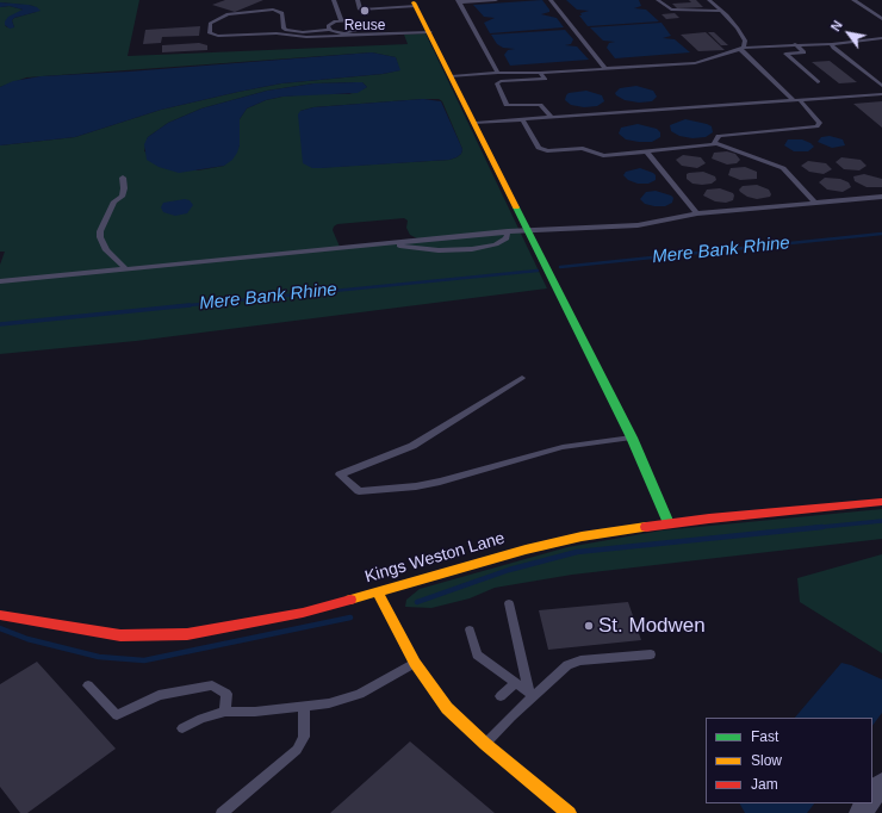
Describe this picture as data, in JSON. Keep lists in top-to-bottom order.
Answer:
{
  "streets": {
    "street": ["Kings Weston Lane"]
  },
  "water": ["Mere Bank Rhine"],
  "places": ["Reuse", "St. Modwen"],
  "legend": ["Fast", "Slow", "Jam"],
  "north": "top left"
}
